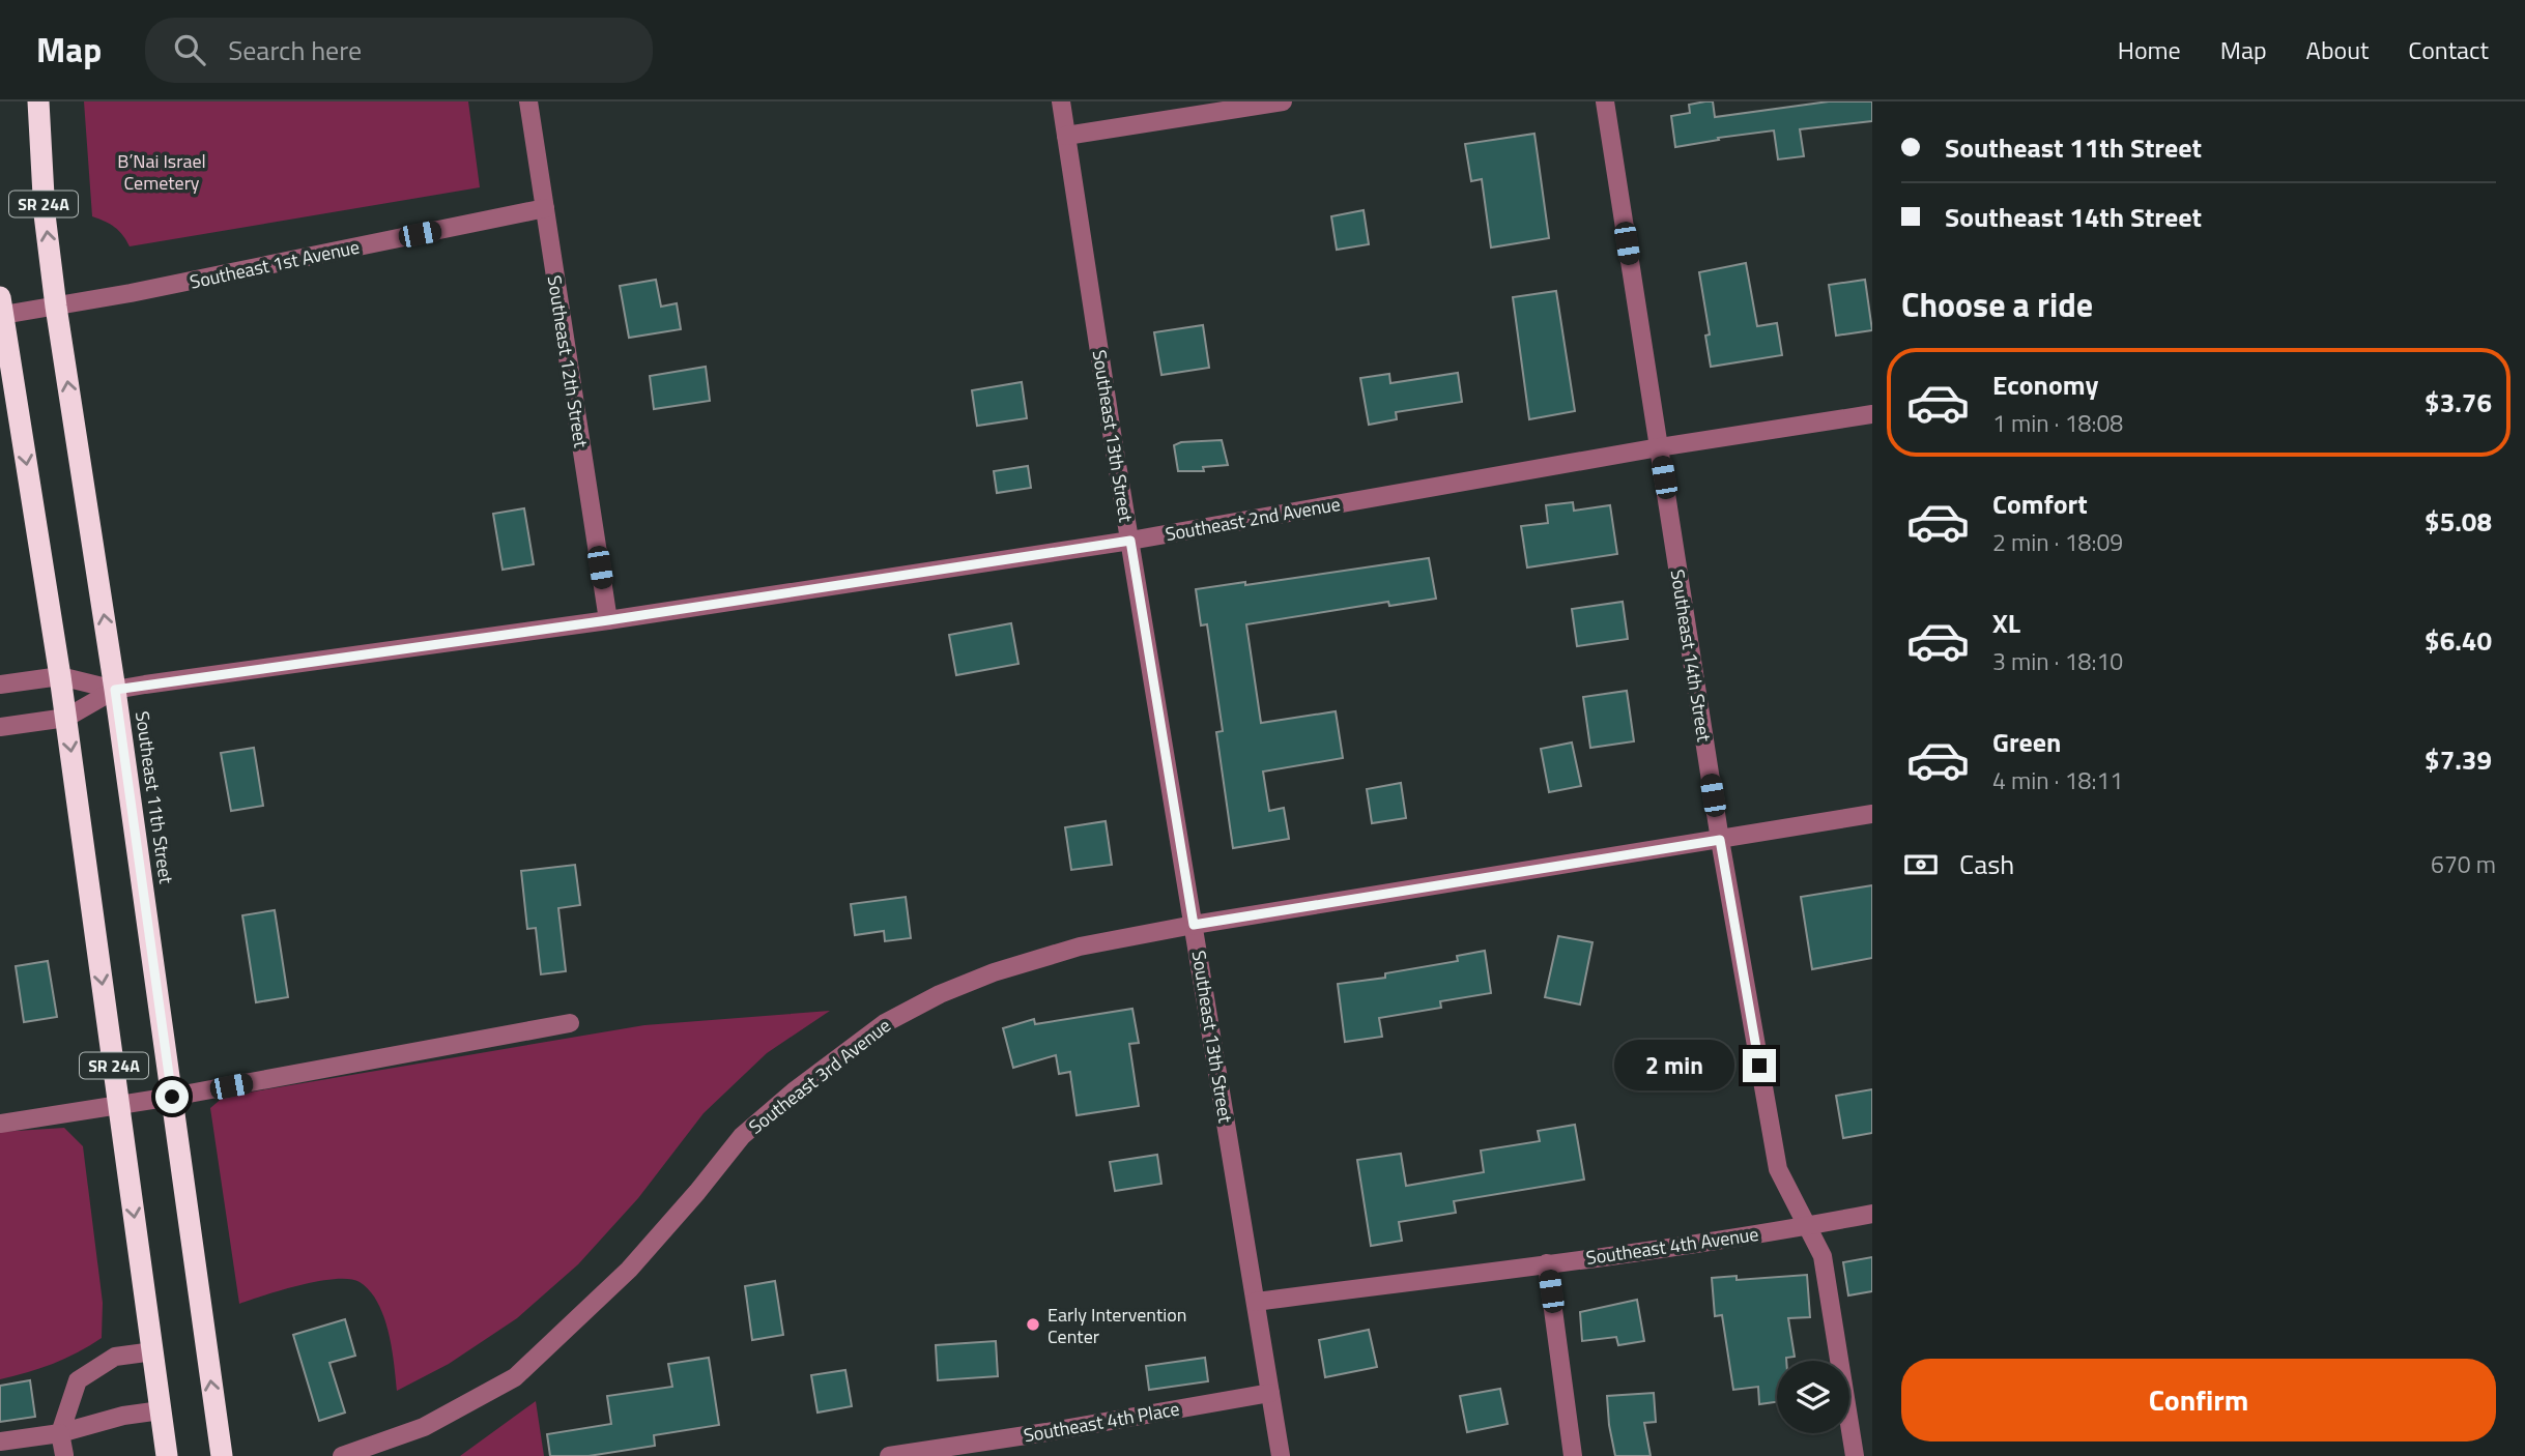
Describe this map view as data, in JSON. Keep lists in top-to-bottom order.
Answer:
{
  "streets": {
    "highway": ["SR 24A", "Southeast 11th Street"],
    "street": [
      "Southeast 1st Avenue",
      "Southeast 12th Street",
      "Southeast 13th Street",
      "Southeast 2nd Avenue",
      "Southeast 14th Street",
      "Southeast 3rd Avenue",
      "Southeast 4th Avenue",
      "Southeast 4th Place"
    ]
  },
  "crossings": [
    ["SR 24A", "Southeast 1st Avenue"],
    ["SR 24A", "Southeast 2nd Avenue"],
    ["Southeast 1st Avenue", "Southeast 12th Street"],
    ["Southeast 1st Avenue", "Southeast 11th Street"],
    ["Southeast 12th Street", "Southeast 2nd Avenue"],
    ["Southeast 13th Street", "Southeast 2nd Avenue"],
    ["Southeast 13th Street", "Southeast 3rd Avenue"],
    ["Southeast 13th Street", "Southeast 4th Avenue"],
    ["Southeast 13th Street", "Southeast 4th Place"],
    ["Southeast 2nd Avenue", "Southeast 14th Street"],
    ["Southeast 2nd Avenue", "Southeast 11th Street"],
    ["Southeast 14th Street", "Southeast 3rd Avenue"],
    ["Southeast 14th Street", "Southeast 4th Avenue"]
  ],
  "parks": ["B’Nai Israel Cemetery"],
  "places": ["Early Intervention Center"],
  "page": {
    "header": "Map",
    "search": "Search here",
    "nav": [
      "Home",
      "Map",
      "About",
      "Contact"
    ],
    "banner": ["Southeast 11th Street", "Southeast 14th Street"],
    "heading": "Choose a ride",
    "list": [
      {
        "name": "Economy",
        "note": "1 min · 18:08",
        "value": "$3.76"
      },
      {
        "name": "Comfort",
        "note": "2 min · 18:09",
        "value": "$5.08"
      },
      {
        "name": "XL",
        "note": "3 min · 18:10",
        "value": "$6.40"
      },
      {
        "name": "Green",
        "note": "4 min · 18:11",
        "value": "$7.39"
      }
    ],
    "pay": ["Cash", "670 m"],
    "bubble": "2 min",
    "buttons": "Confirm"
  }
}
